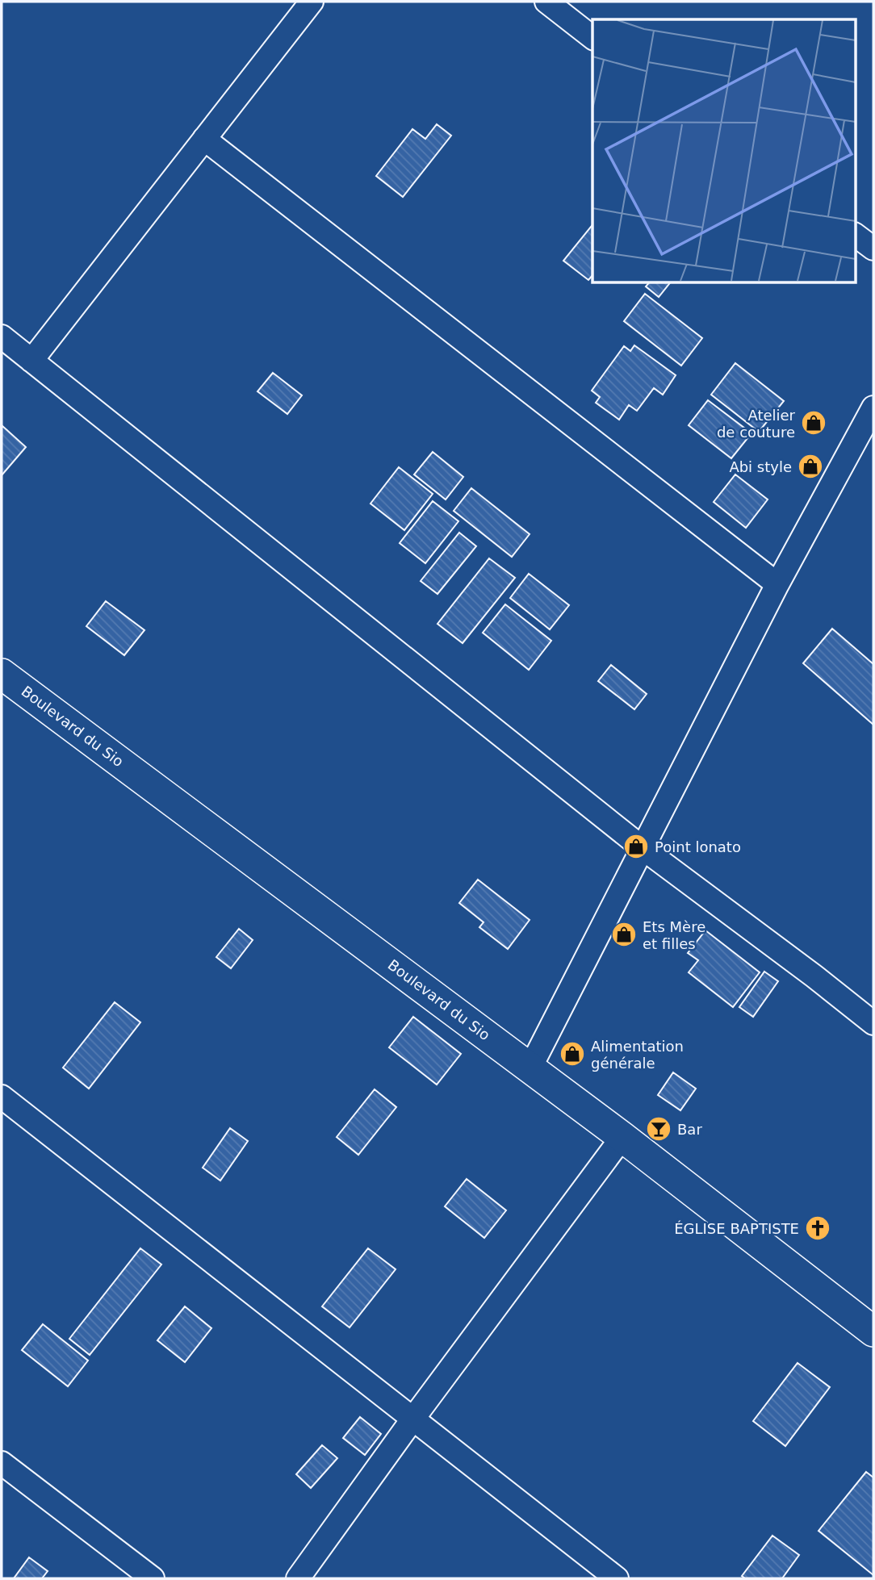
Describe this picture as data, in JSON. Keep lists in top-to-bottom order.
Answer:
{
  "streets": {
    "street": ["Boulevard du Sio"]
  },
  "places": {
    "shop": [
      "Atelier de couture",
      "Abi style",
      "Point lonato",
      "Ets Mère et filles",
      "Alimentation générale"
    ],
    "bar": ["Bar"],
    "church": ["ÉGLISE BAPTISTE"]
  }
}
